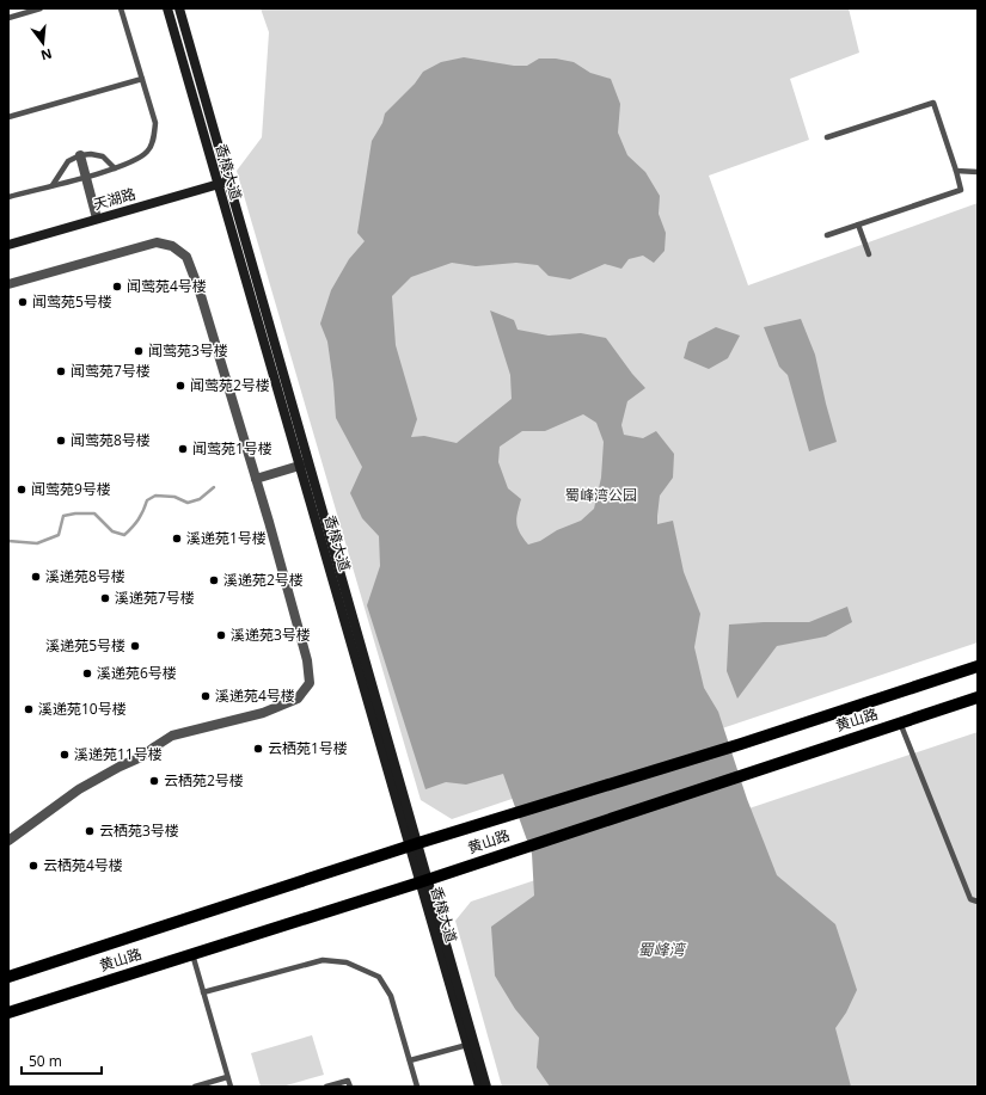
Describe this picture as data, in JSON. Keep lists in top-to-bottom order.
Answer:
{
  "streets": {
    "main road": ["黄山路"],
    "street": ["香樟大道", "天湖路"]
  },
  "crossings": [
    ["香樟大道", "天湖路"],
    ["香樟大道", "黄山路"]
  ],
  "water": ["蜀峰湾"],
  "parks": ["蜀峰湾公园"],
  "places": [
    "闻莺苑4号楼",
    "闻莺苑5号楼",
    "闻莺苑3号楼",
    "闻莺苑7号楼",
    "闻莺苑2号楼",
    "闻莺苑8号楼",
    "闻莺苑1号楼",
    "闻莺苑9号楼",
    "溪递苑1号楼",
    "溪递苑8号楼",
    "溪递苑2号楼",
    "溪递苑7号楼",
    "溪递苑3号楼",
    "溪递苑5号楼",
    "溪递苑6号楼",
    "溪递苑4号楼",
    "溪递苑10号楼",
    "云栖苑1号楼",
    "溪递苑11号楼",
    "云栖苑2号楼",
    "云栖苑3号楼",
    "云栖苑4号楼"
  ],
  "scale_bar": "50 m",
  "north": "bottom"
}
